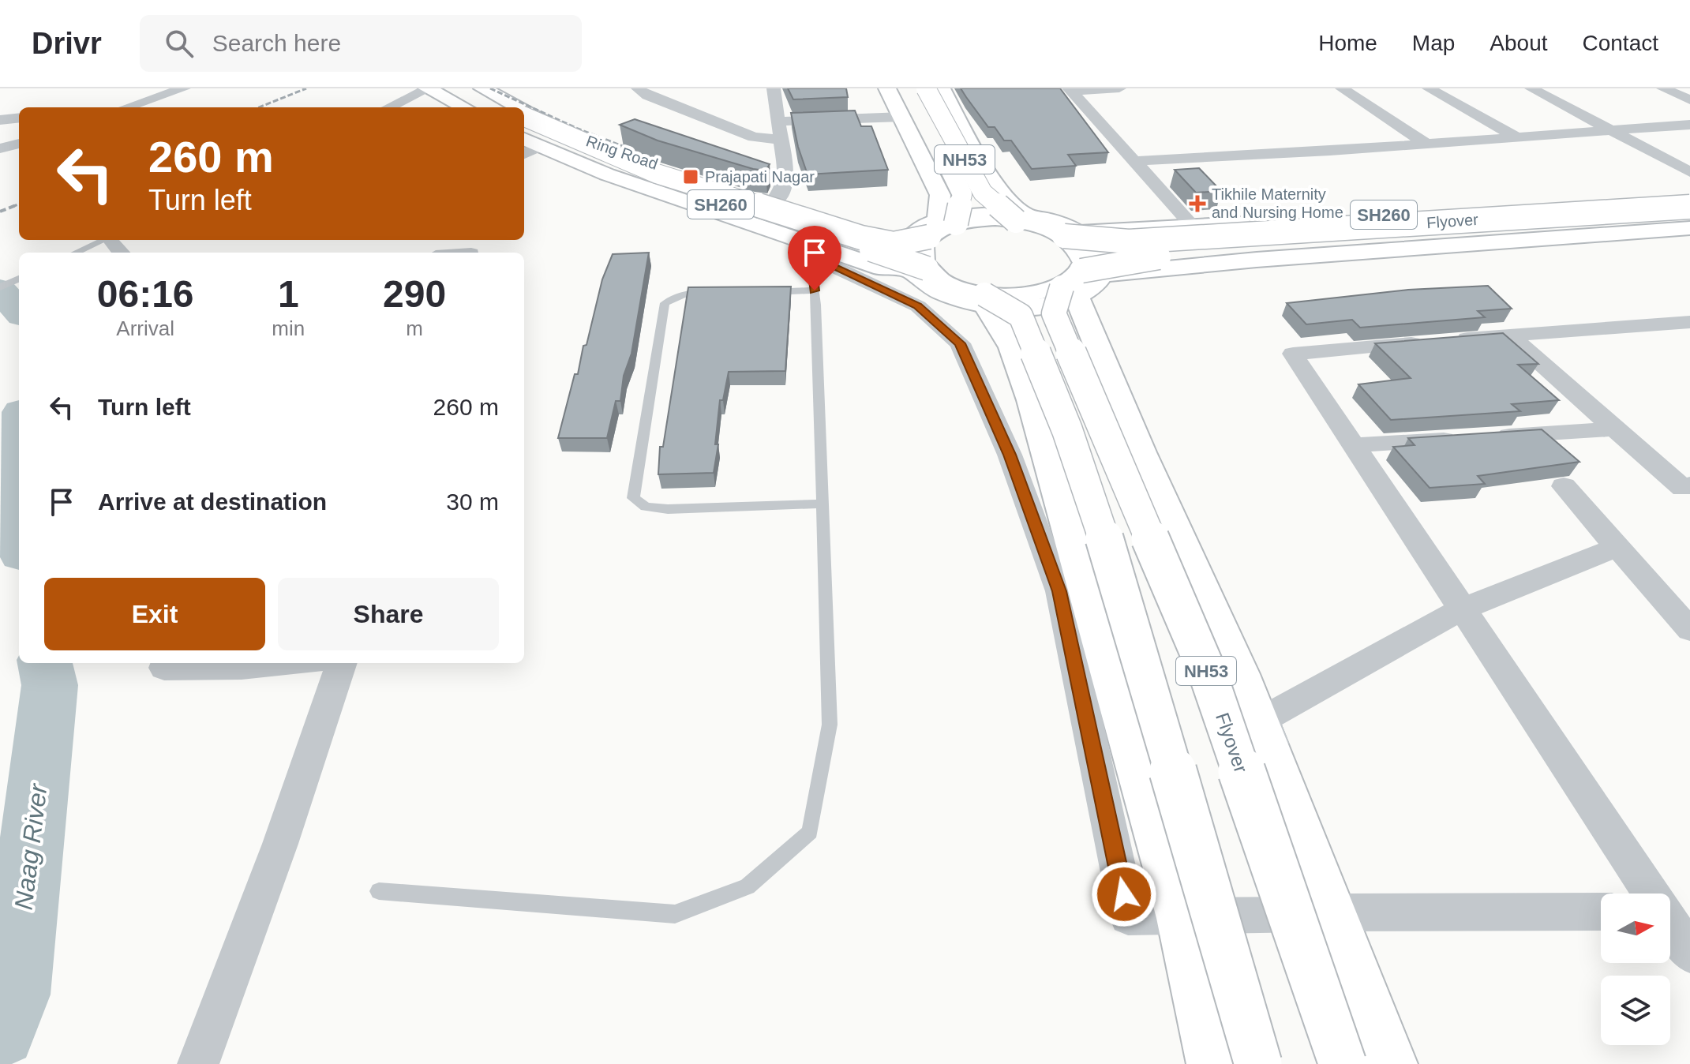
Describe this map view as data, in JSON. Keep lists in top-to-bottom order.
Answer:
{
  "streets": {
    "main road": [
      "Ring Road",
      "NH53",
      "SH260",
      "Flyover"
    ]
  },
  "crossings": [
    ["Ring Road", "NH53"],
    ["NH53", "SH260"],
    ["NH53", "Flyover"],
    ["SH260", "Flyover"]
  ],
  "water": ["Naag River"],
  "places": {
    "transit": ["Prajapati Nagar"],
    "health": ["Tikhile Maternity and Nursing Home"]
  },
  "north": "right",
  "page": {
    "header": "Drivr",
    "search": "Search here",
    "nav": [
      "Home",
      "Map",
      "About",
      "Contact"
    ],
    "turn": ["260 m", "Turn left"],
    "eta": [
      "06:16",
      "Arrival",
      "1",
      "min",
      "290",
      "m"
    ],
    "list": [
      {
        "name": "Turn left",
        "value": "260 m"
      },
      {
        "name": "Arrive at destination",
        "value": "30 m"
      }
    ],
    "buttons": ["Exit", "Share"]
  }
}
